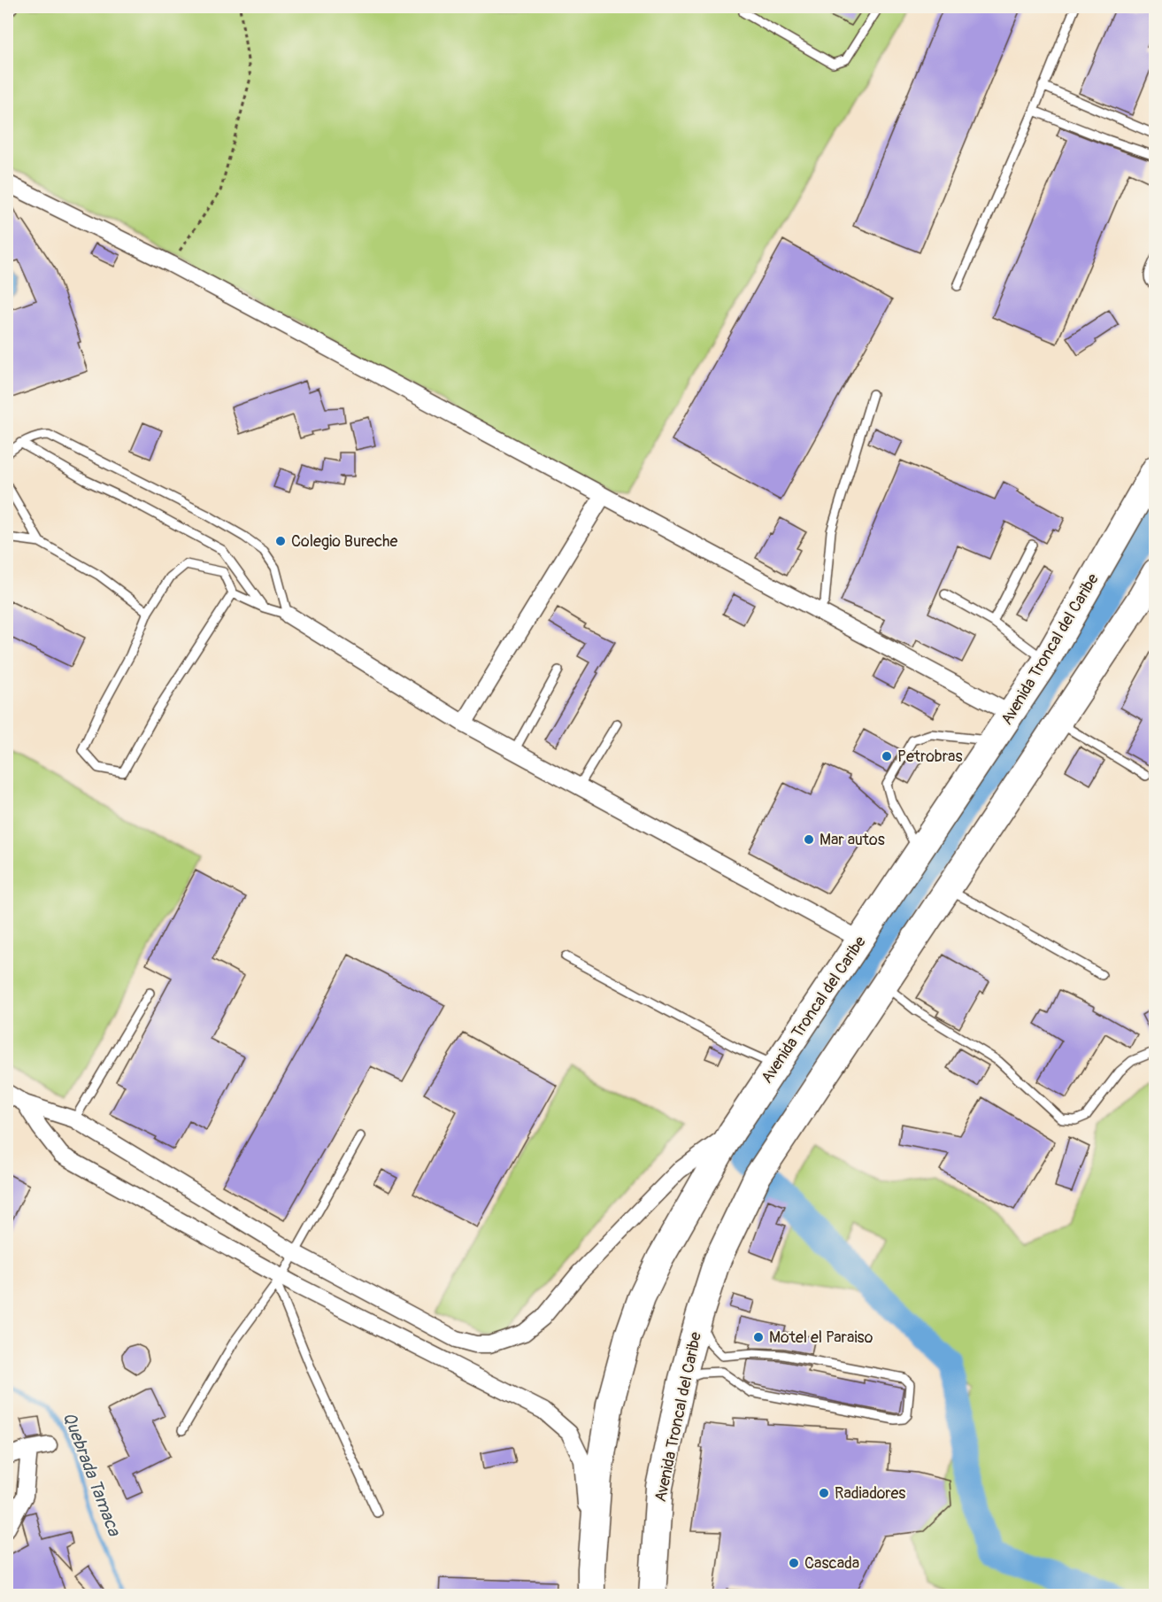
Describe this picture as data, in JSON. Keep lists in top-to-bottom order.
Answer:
{
  "streets": {
    "highway": ["Avenida Troncal del Caribe"]
  },
  "water": ["Quebrada Tamaca"],
  "places": [
    "Colegio Bureche",
    "Petrobras",
    "Mar autos",
    "Motel el Paraiso",
    "Radiadores",
    "Cascada"
  ]
}
